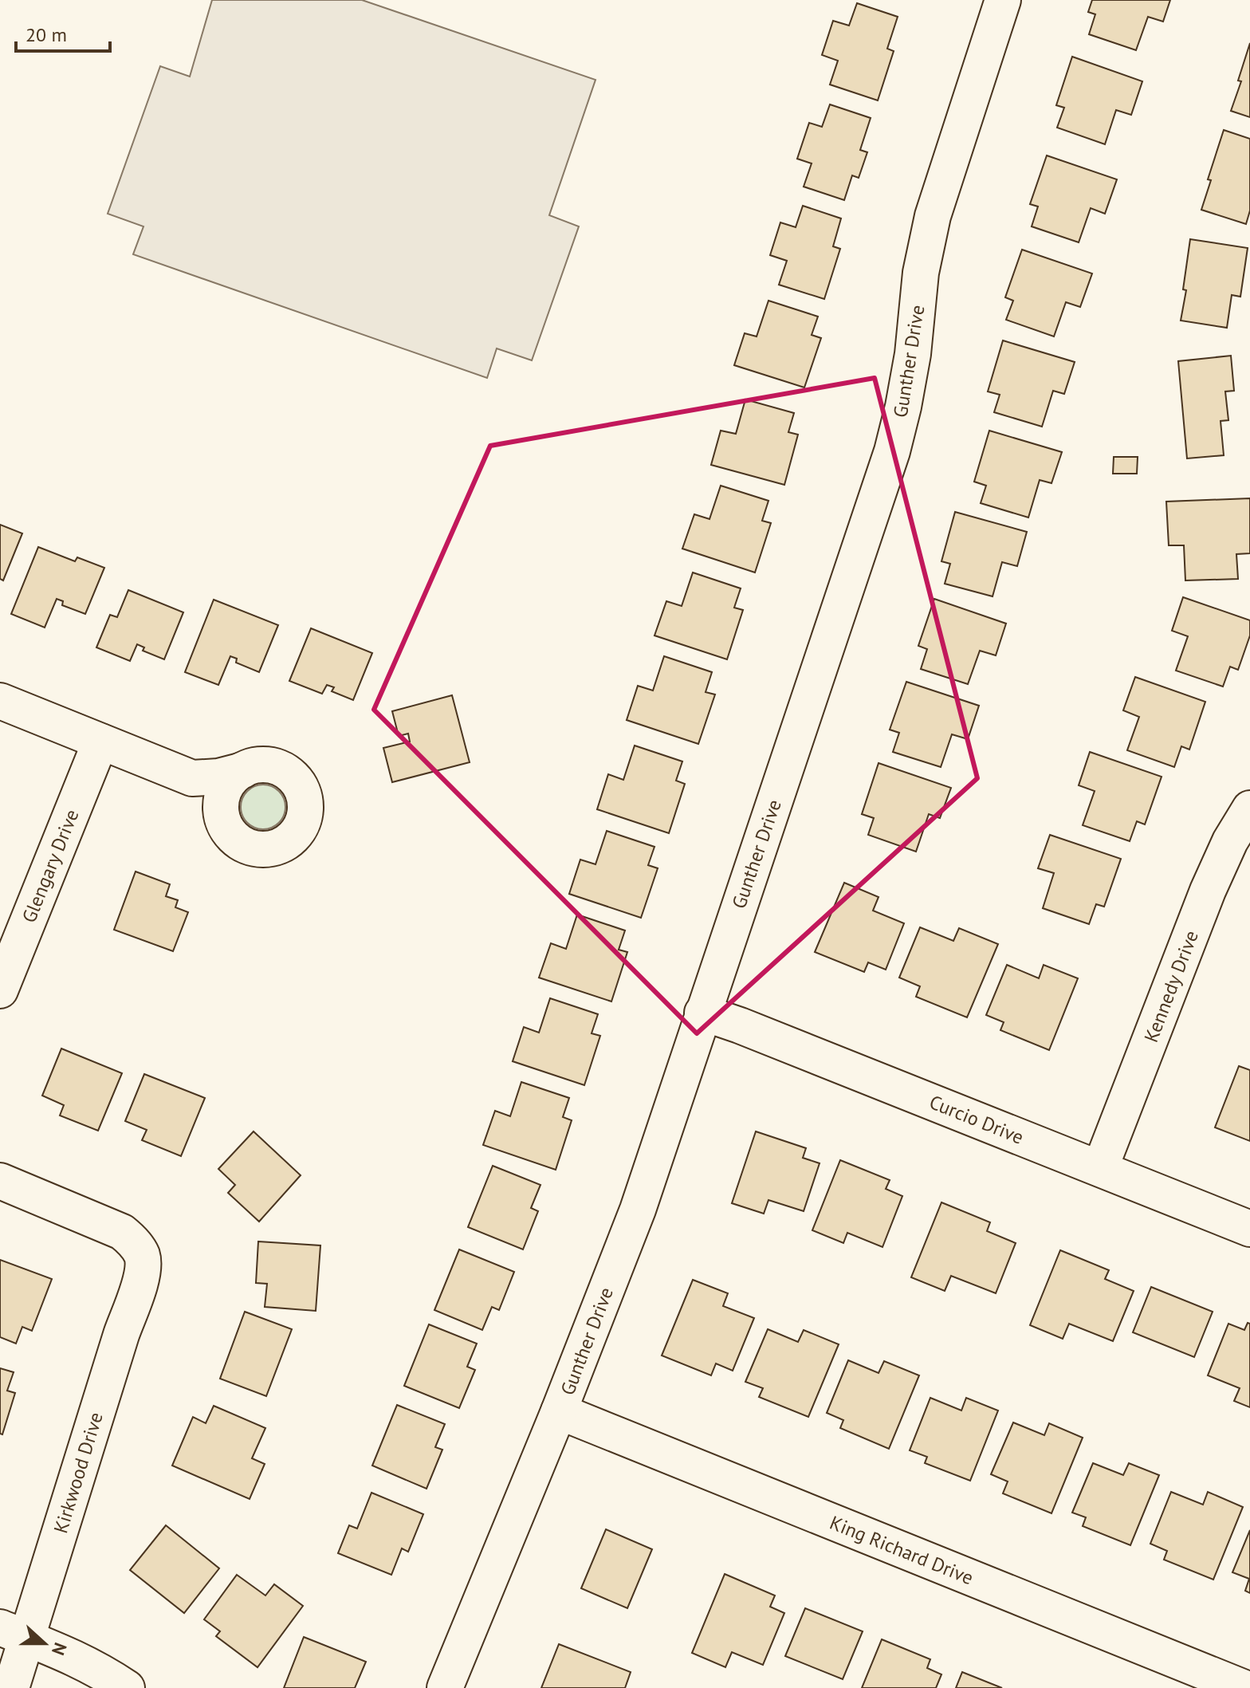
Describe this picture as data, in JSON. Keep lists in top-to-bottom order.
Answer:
{
  "streets": {
    "street": [
      "Gunther Drive",
      "Glengary Drive",
      "Kennedy Drive",
      "Curcio Drive",
      "Kirkwood Drive",
      "King Richard Drive"
    ]
  },
  "crossings": [
    ["Gunther Drive", "Curcio Drive"],
    ["Gunther Drive", "King Richard Drive"],
    ["Kennedy Drive", "Curcio Drive"]
  ],
  "scale_bar": "20 m",
  "north": "right"
}
